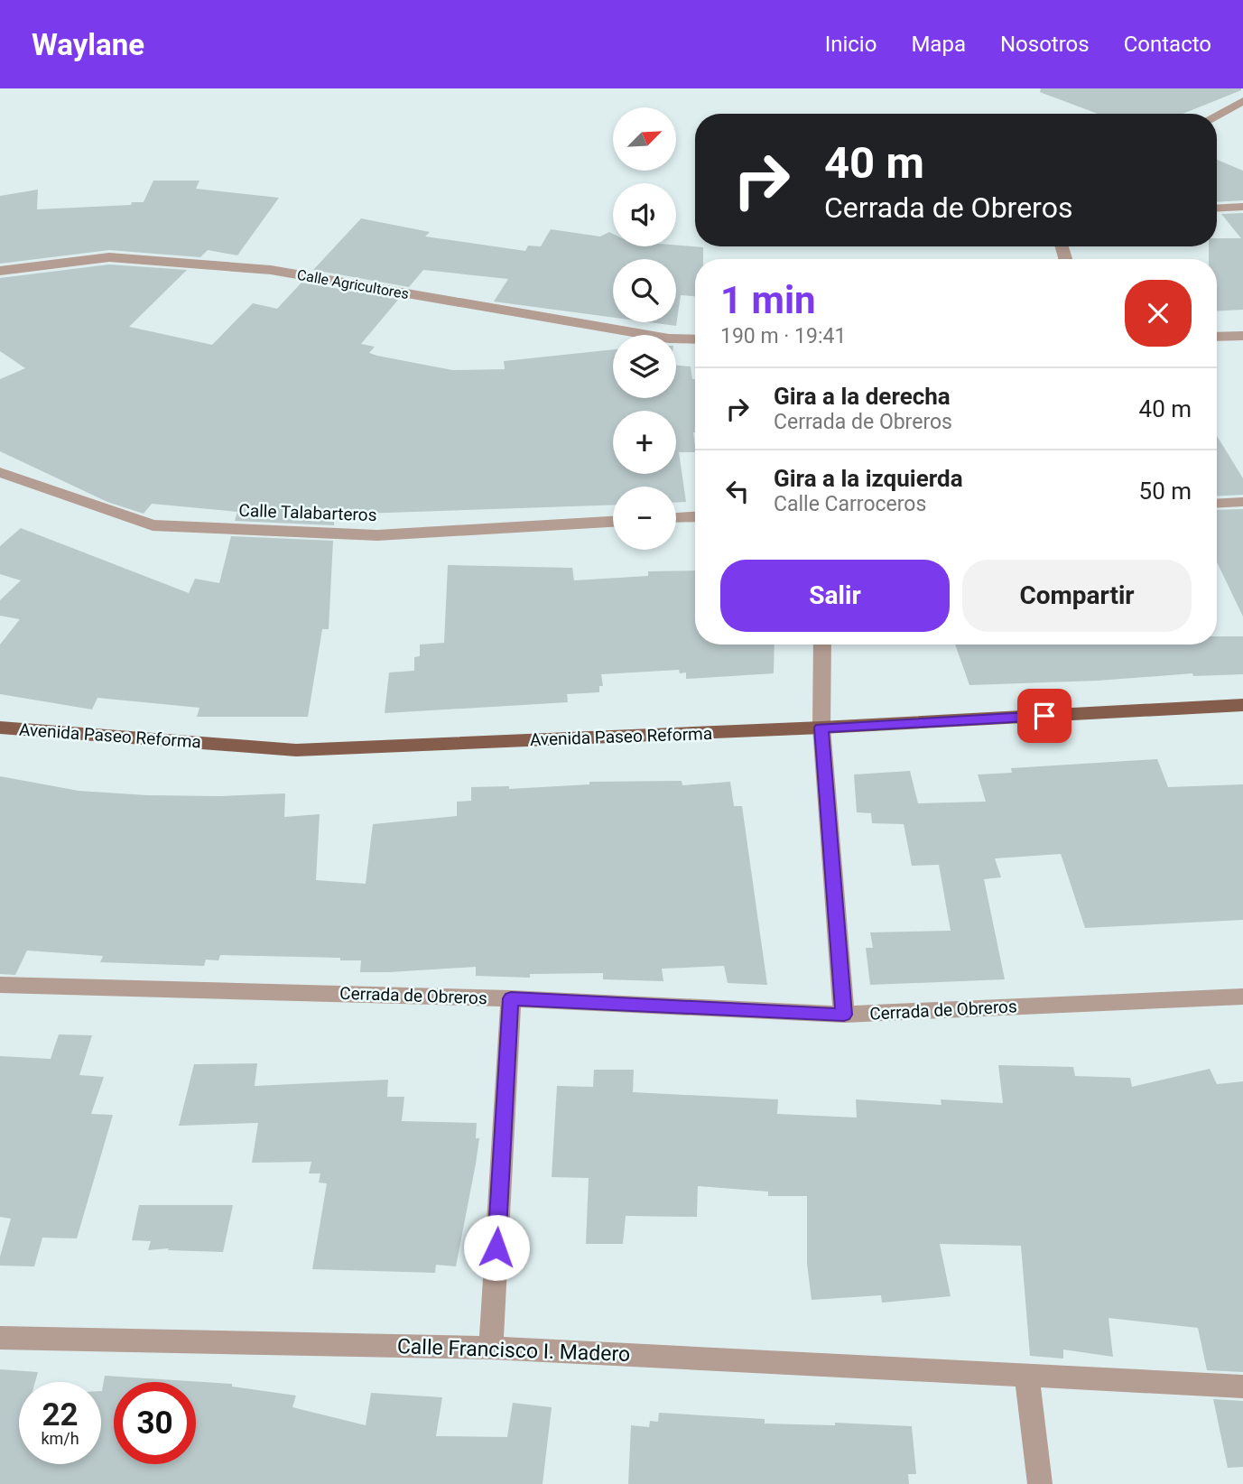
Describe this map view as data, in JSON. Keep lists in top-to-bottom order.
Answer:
{
  "streets": {
    "main road": ["Avenida Paseo Reforma"],
    "street": [
      "Calle Agricultores",
      "Calle Talabarteros",
      "Cerrada de Obreros",
      "Calle Francisco I. Madero"
    ]
  },
  "north": "top right",
  "page": {
    "header": "Waylane",
    "nav": [
      "Inicio",
      "Mapa",
      "Nosotros",
      "Contacto"
    ],
    "map_buttons": ["+", "−"],
    "turn": ["40 m", "Cerrada de Obreros"],
    "heading": ["1 min", "190 m · 19:41"],
    "list": [
      {
        "name": "Gira a la derecha",
        "note": "Cerrada de Obreros",
        "value": "40 m"
      },
      {
        "name": "Gira a la izquierda",
        "note": "Calle Carroceros",
        "value": "50 m"
      }
    ],
    "buttons": ["Salir", "Compartir"],
    "speed": "22 km/h",
    "limit": "30"
  }
}
